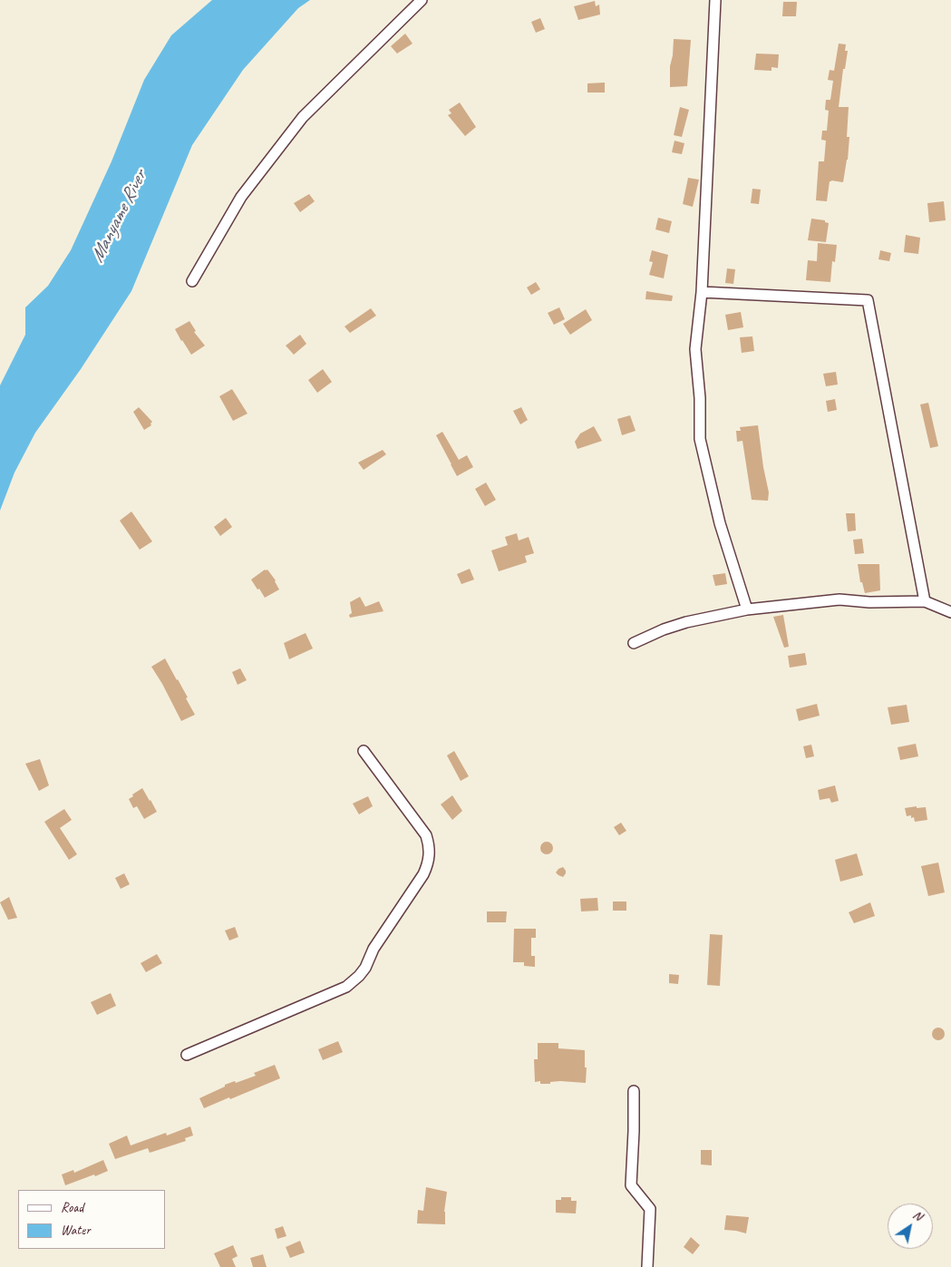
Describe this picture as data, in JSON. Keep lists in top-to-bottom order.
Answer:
{
  "water": ["Manyame River"],
  "legend": ["Road", "Water"],
  "north": "top right"
}
